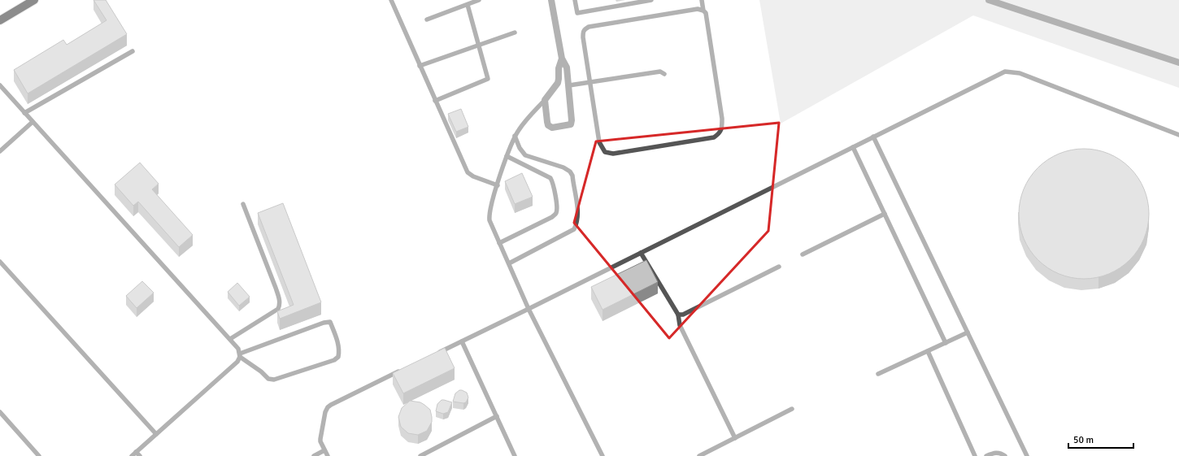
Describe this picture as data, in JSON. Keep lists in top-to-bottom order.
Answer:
{
  "scale_bar": "50 m"
}
